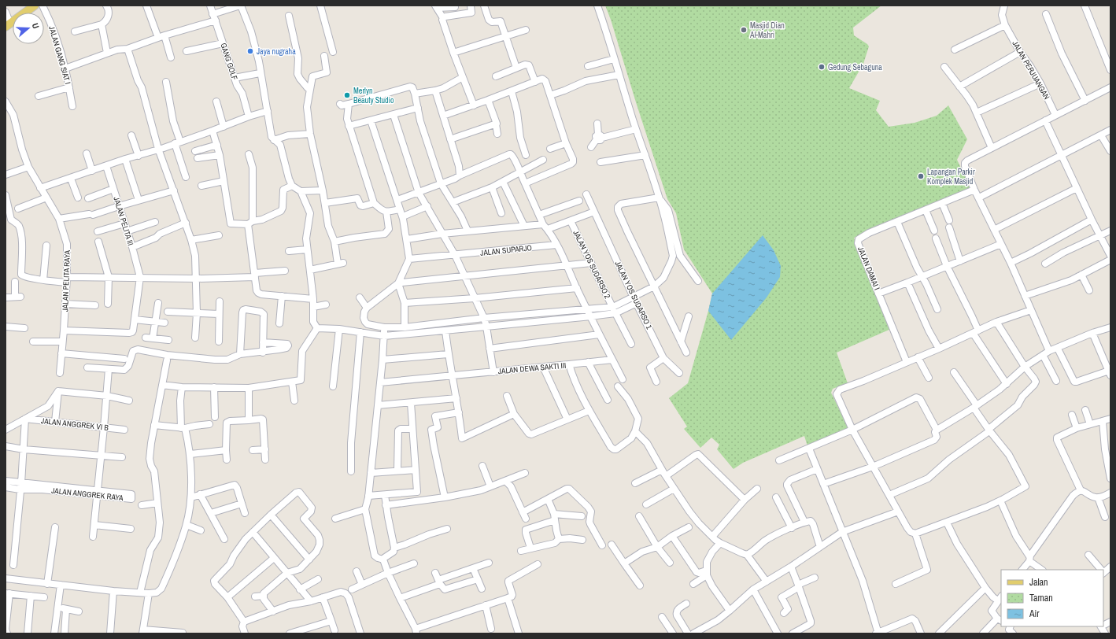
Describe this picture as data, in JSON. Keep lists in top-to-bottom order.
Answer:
{
  "streets": {
    "street": [
      "JALAN GANG SIAT I",
      "GANG GOLF",
      "JALAN PERJUANGAN",
      "JALAN PELITA III",
      "JALAN SUPARJO",
      "JALAN YOS SUDARSO 2",
      "JALAN DAMAI I",
      "JALAN PELITA RAYA",
      "JALAN YOS SUDARSO 1",
      "JALAN DEWA SAKTI III",
      "JALAN ANGGREK VI B",
      "JALAN ANGGREK RAYA"
    ]
  },
  "places": [
    "Masjid Dian Al-Mahri",
    "Jaya nugraha",
    "Gedung Sebaguna",
    "Merlyn Beauty Studio",
    "Lapangan Parkir Komplek Masjid"
  ],
  "legend": ["Jalan", "Taman", "Air"],
  "north": "right"
}
